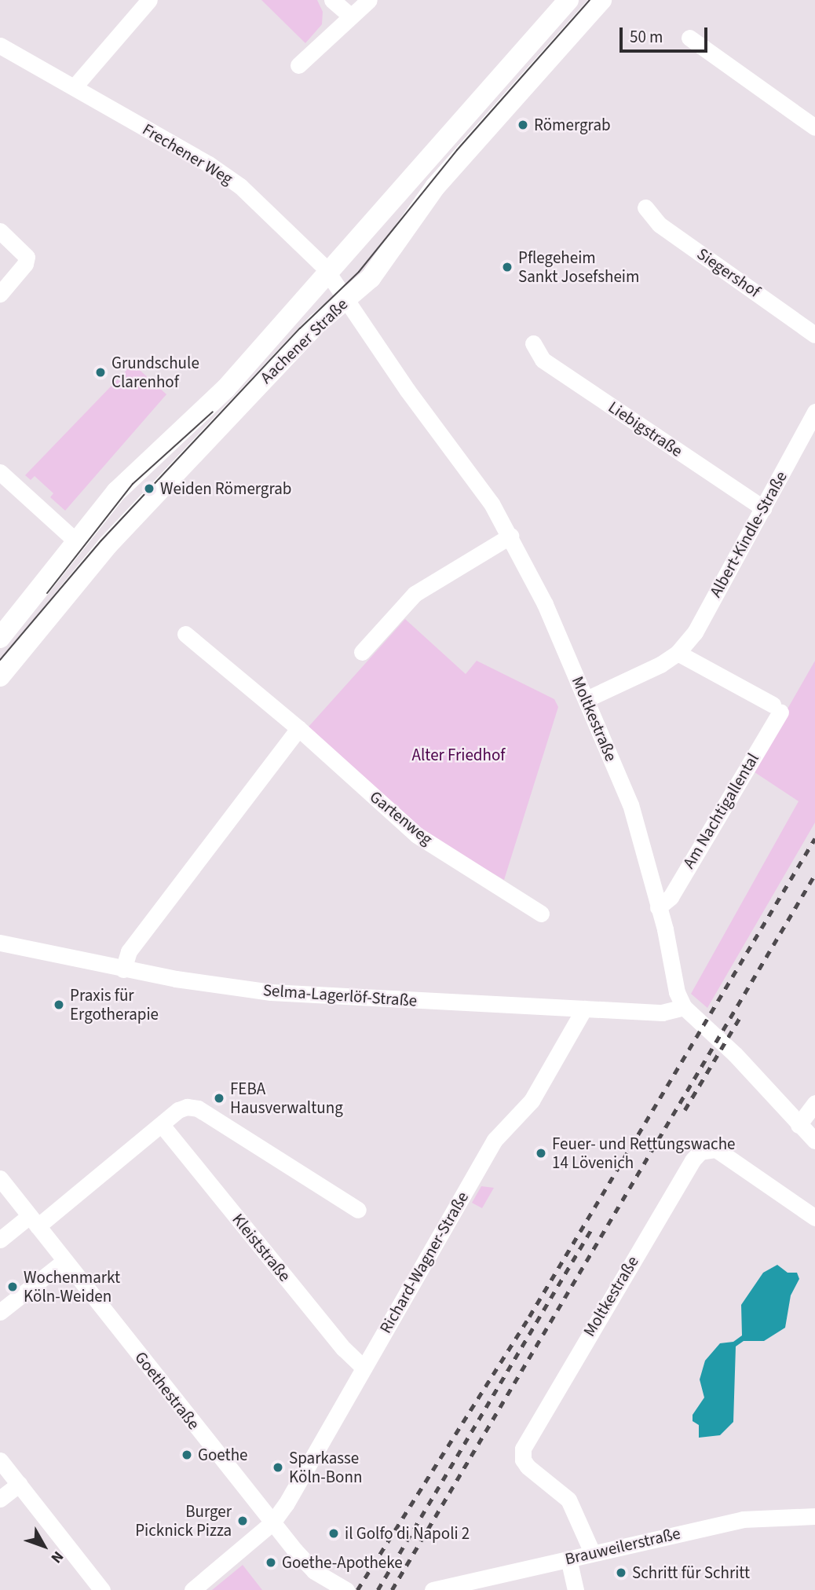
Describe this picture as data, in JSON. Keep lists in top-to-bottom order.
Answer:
{
  "streets": {
    "main road": ["Aachener Straße"],
    "street": [
      "Frechener Weg",
      "Siegershof",
      "Liebigstraße",
      "Albert-Kindle-Straße",
      "Moltkestraße",
      "Am Nachtigallental",
      "Gartenweg",
      "Selma-Lagerlöf-Straße",
      "Kleiststraße",
      "Richard-Wagner-Straße",
      "Goethestraße",
      "Brauweilerstraße"
    ]
  },
  "crossings": [
    ["Frechener Weg", "Aachener Straße"],
    ["Frechener Weg", "Moltkestraße"],
    ["Aachener Straße", "Moltkestraße"],
    ["Liebigstraße", "Albert-Kindle-Straße"],
    ["Albert-Kindle-Straße", "Moltkestraße"],
    ["Albert-Kindle-Straße", "Am Nachtigallental"],
    ["Moltkestraße", "Am Nachtigallental"],
    ["Moltkestraße", "Selma-Lagerlöf-Straße"],
    ["Moltkestraße", "Brauweilerstraße"],
    ["Selma-Lagerlöf-Straße", "Richard-Wagner-Straße"],
    ["Kleiststraße", "Richard-Wagner-Straße"],
    ["Richard-Wagner-Straße", "Goethestraße"]
  ],
  "parks": ["Alter Friedhof"],
  "places": [
    "Römergrab",
    "Pflegeheim Sankt Josefsheim",
    "Grundschule Clarenhof",
    "Weiden Römergrab",
    "Praxis für Ergotherapie",
    "FEBA Hausverwaltung",
    "Feuer- und Rettungswache 14 Lövenich",
    "Wochenmarkt Köln-Weiden",
    "Goethe",
    "Sparkasse Köln-Bonn",
    "Burger Picknick Pizza",
    "il Golfo di Napoli 2",
    "Goethe-Apotheke",
    "Schritt für Schritt"
  ],
  "scale_bar": "50 m",
  "north": "bottom right"
}
